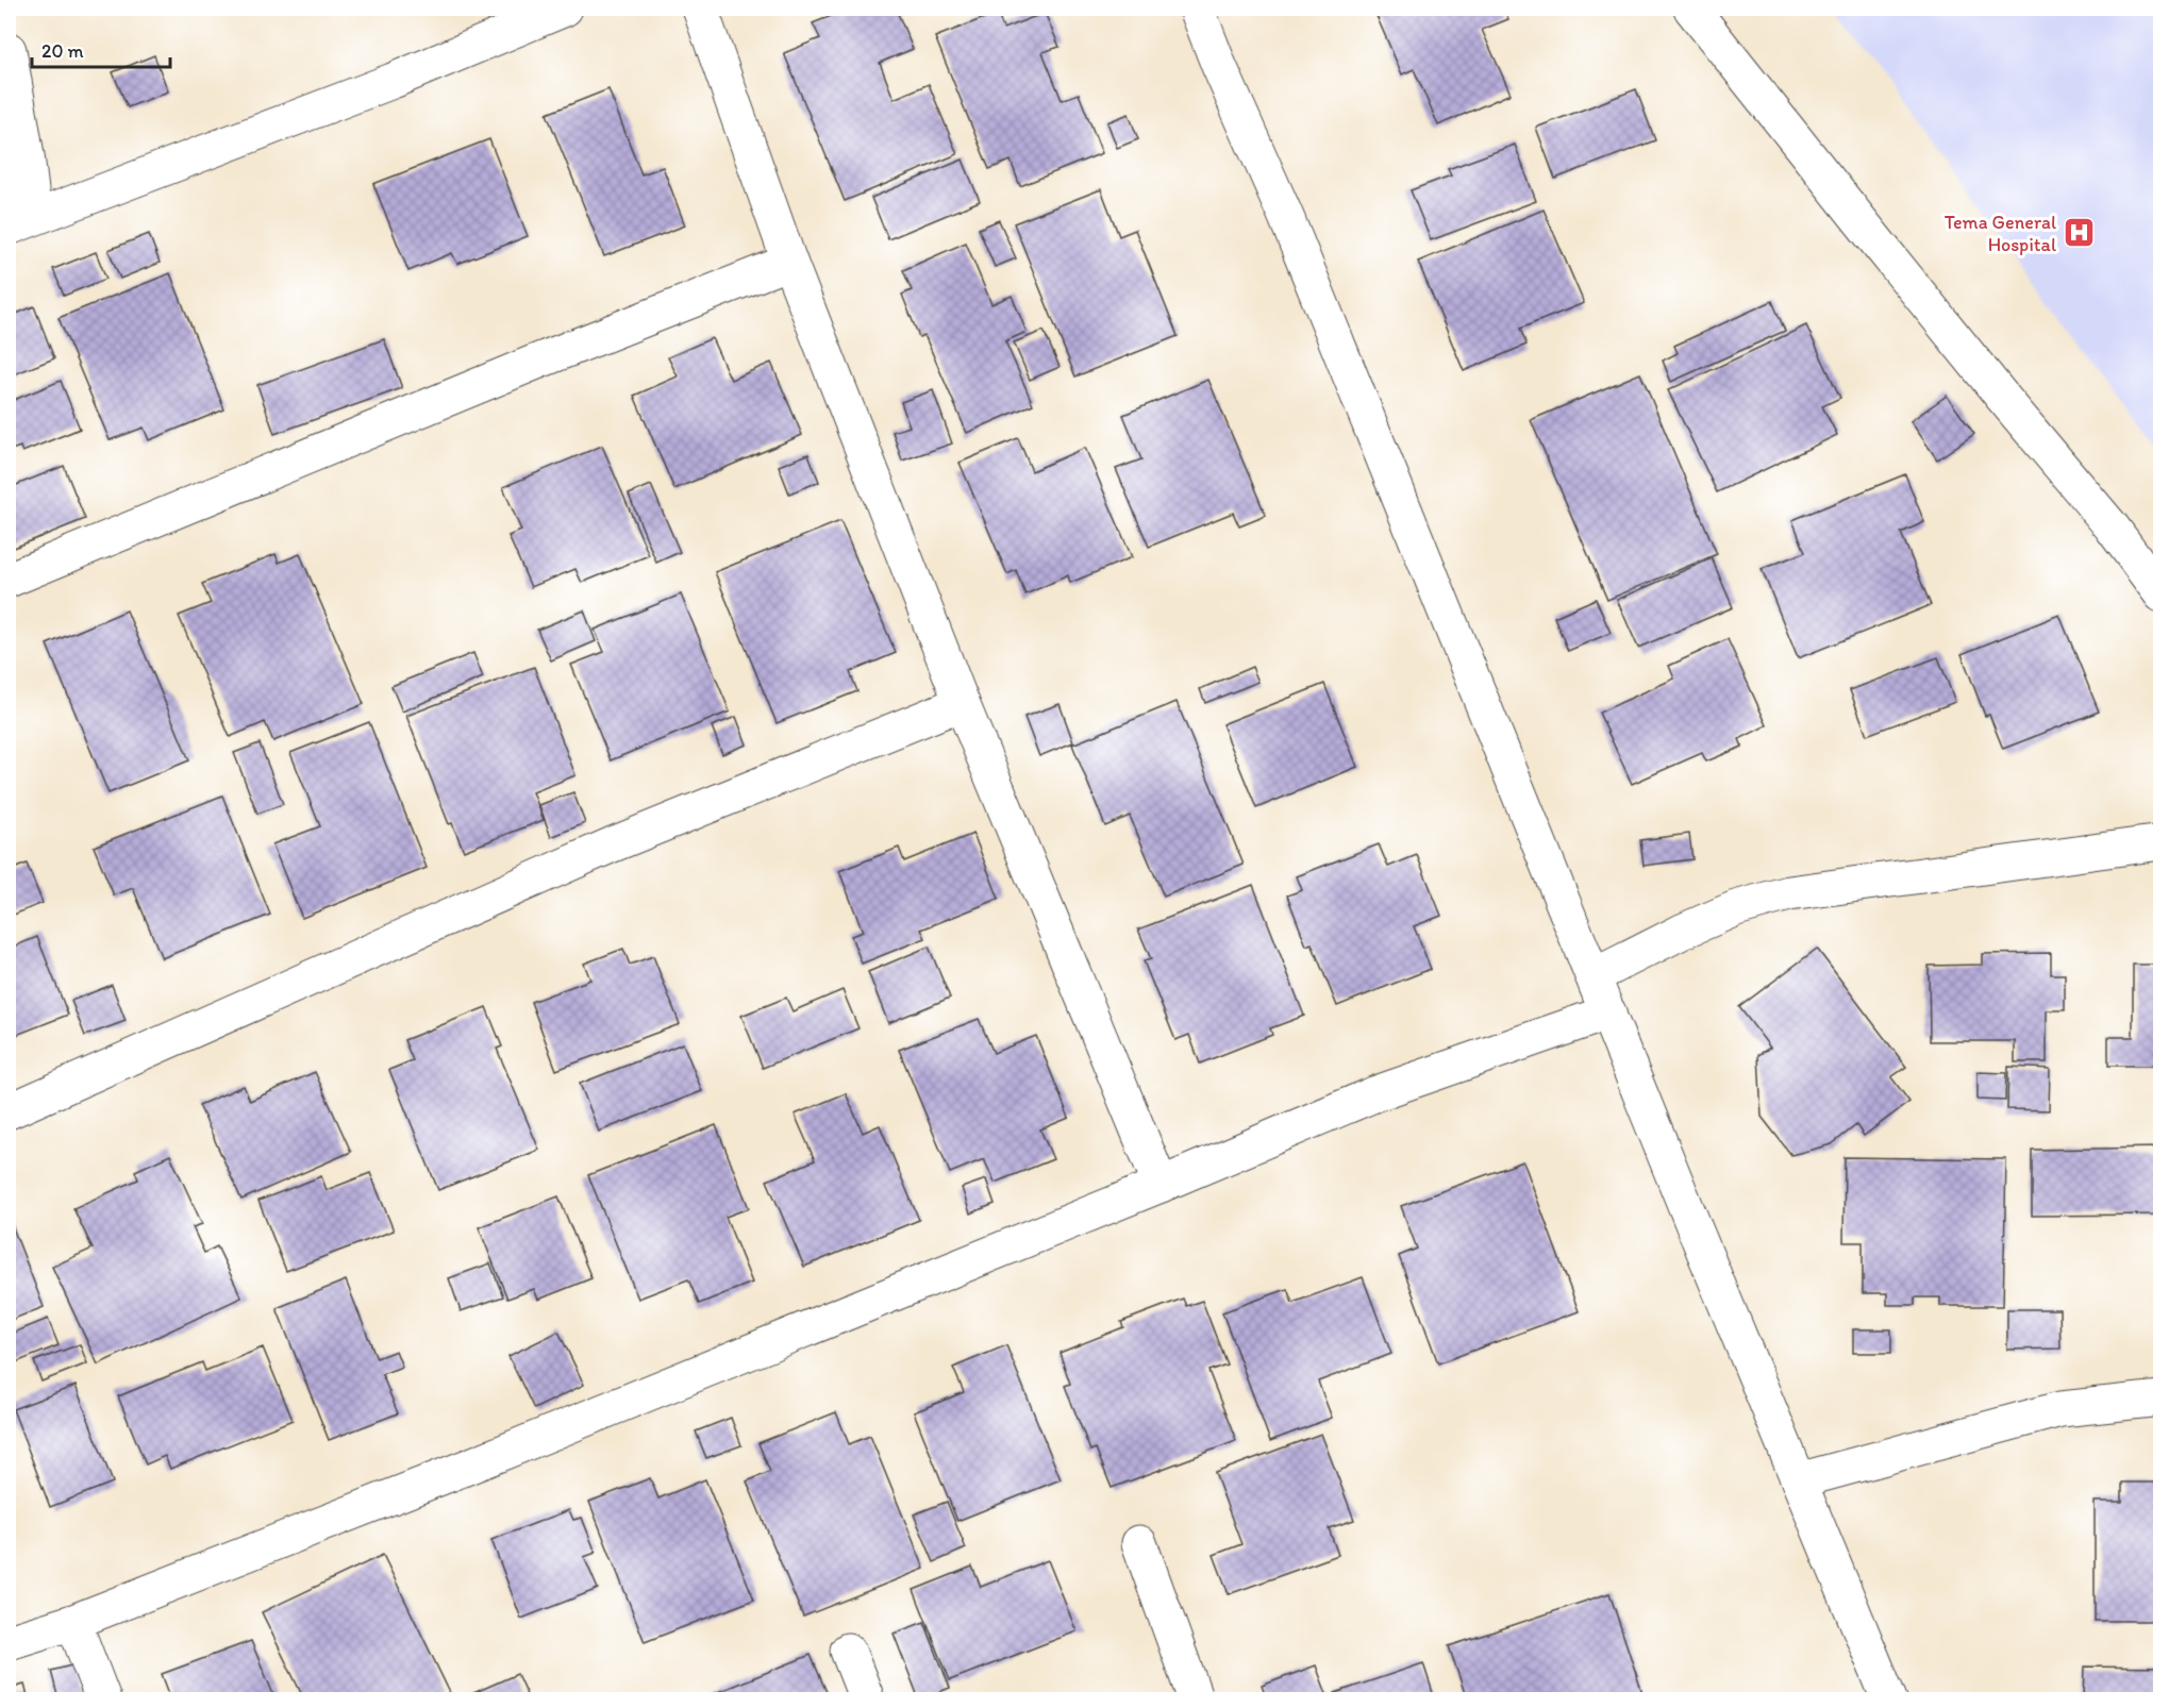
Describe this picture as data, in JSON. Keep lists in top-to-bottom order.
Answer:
{
  "places": {
    "hospital": ["Tema General Hospital"]
  },
  "scale_bar": "20 m"
}
